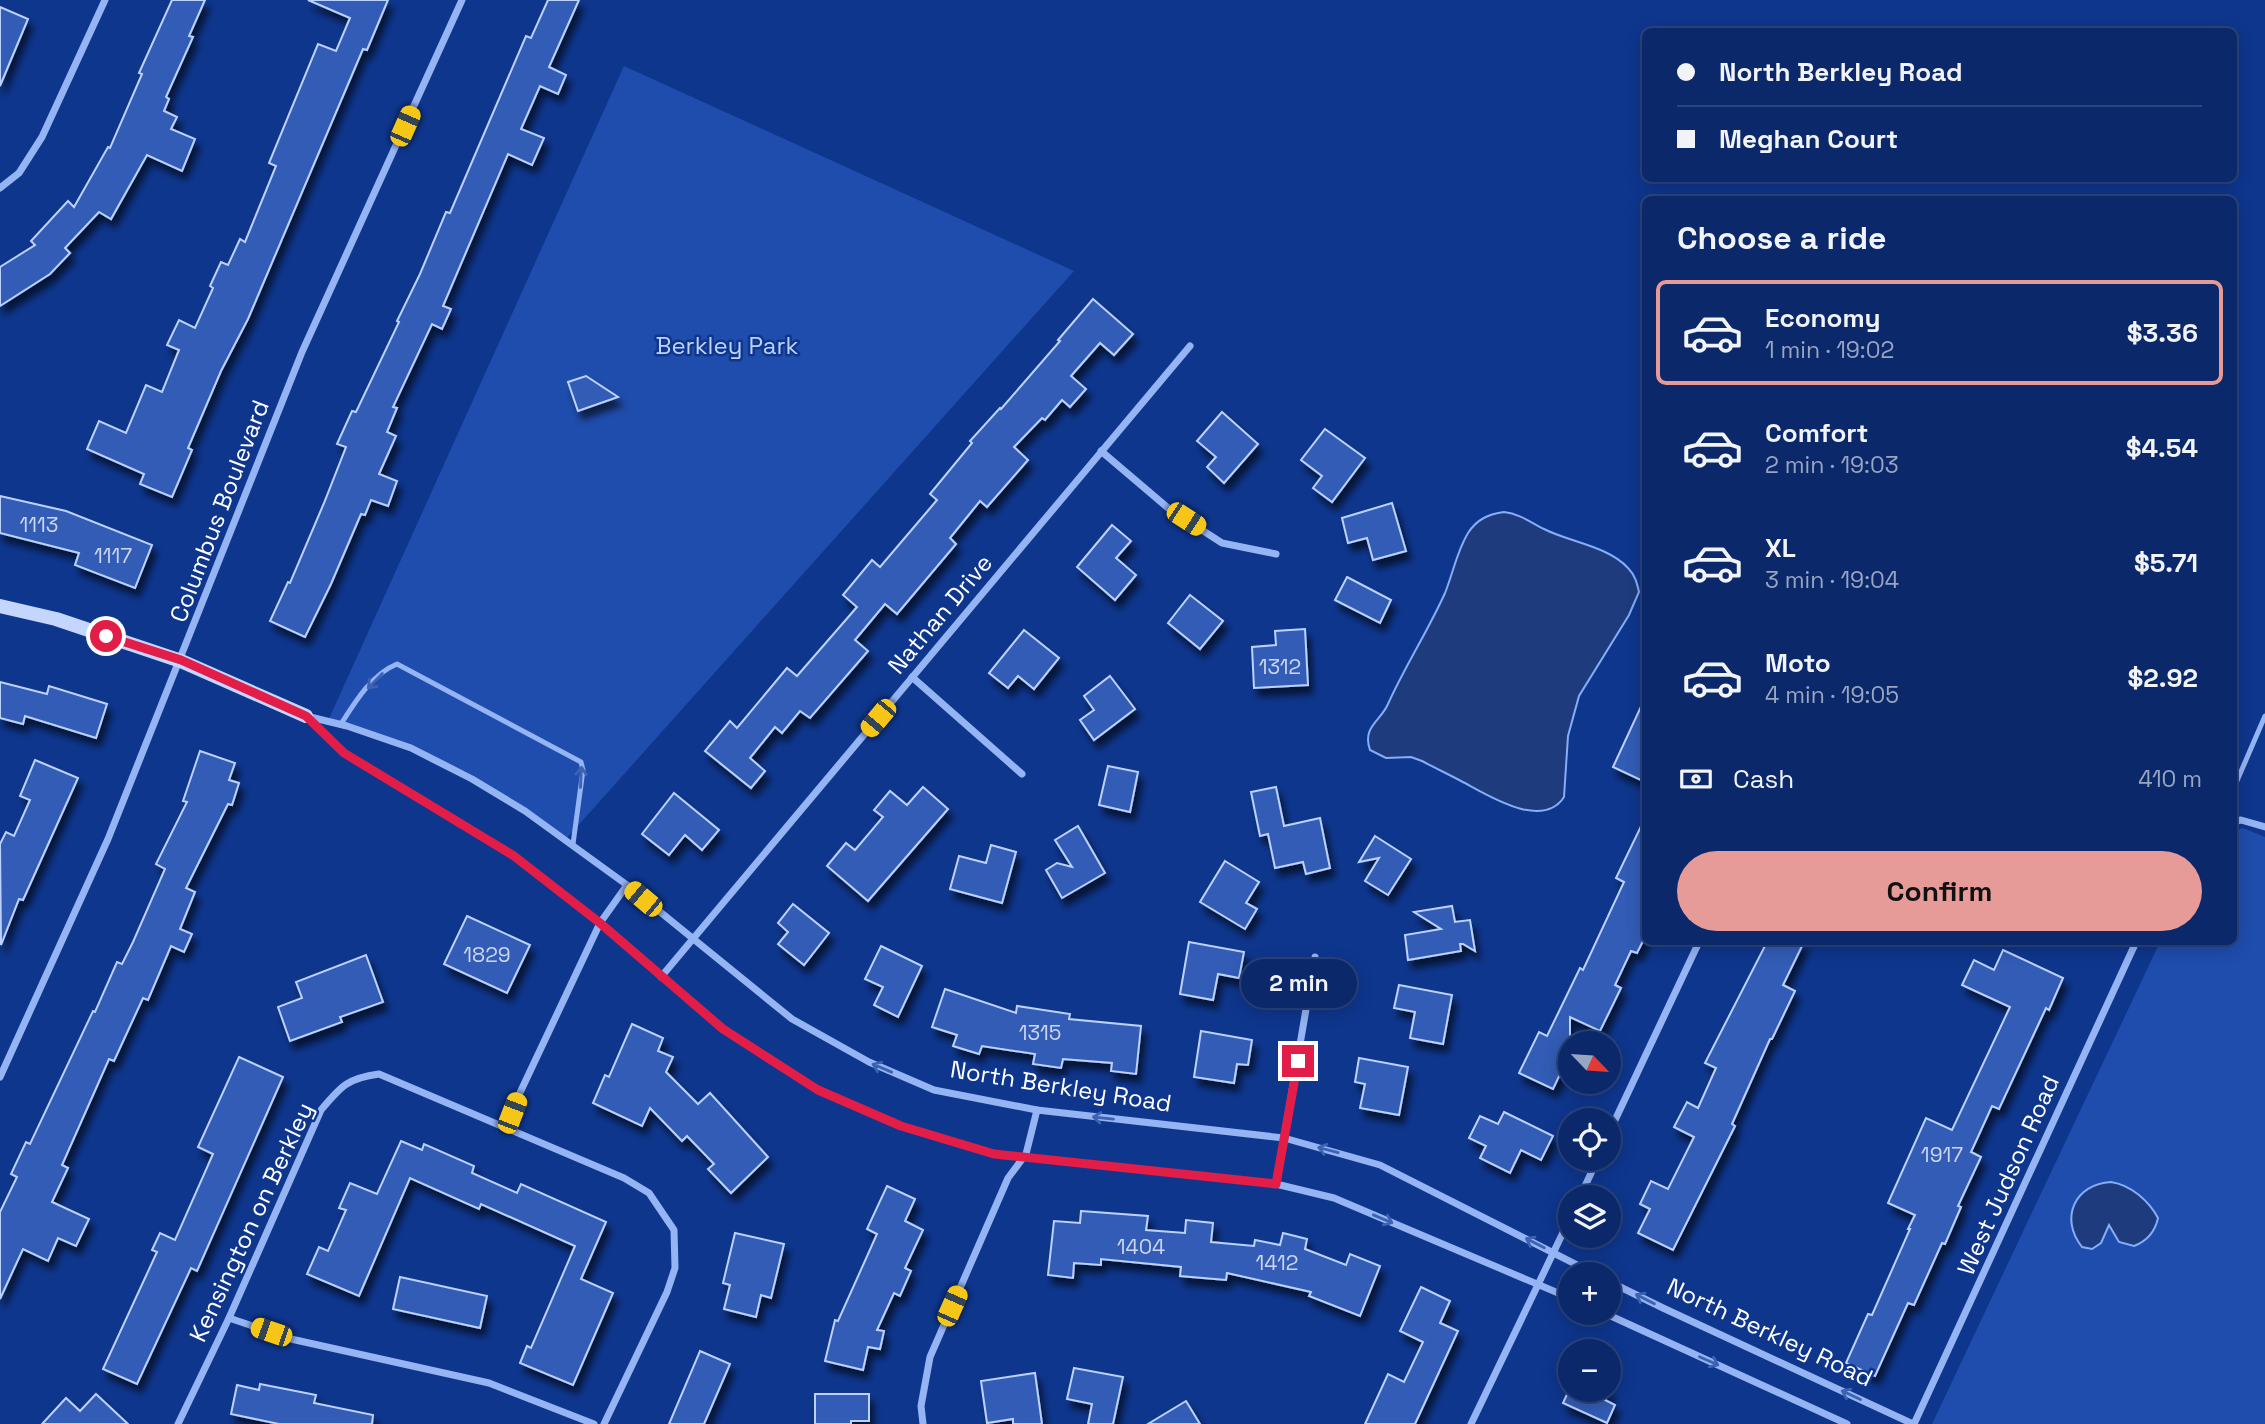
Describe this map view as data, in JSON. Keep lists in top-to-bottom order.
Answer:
{
  "streets": {
    "street": [
      "Columbus Boulevard",
      "Nathan Drive",
      "North Berkley Road",
      "West Judson Road",
      "Kensington on Berkley"
    ]
  },
  "crossings": [
    ["Columbus Boulevard", "North Berkley Road"],
    ["Nathan Drive", "North Berkley Road"],
    ["North Berkley Road", "West Judson Road"]
  ],
  "parks": ["Berkley Park"],
  "house_numbers": [
    "1113",
    "1117",
    "1312",
    "1829",
    "1315",
    "1917",
    "1404",
    "1412"
  ],
  "north": "bottom right",
  "page": {
    "banner": ["North Berkley Road", "Meghan Court"],
    "heading": "Choose a ride",
    "list": [
      {
        "name": "Economy",
        "note": "1 min · 19:02",
        "value": "$3.36"
      },
      {
        "name": "Comfort",
        "note": "2 min · 19:03",
        "value": "$4.54"
      },
      {
        "name": "XL",
        "note": "3 min · 19:04",
        "value": "$5.71"
      },
      {
        "name": "Moto",
        "note": "4 min · 19:05",
        "value": "$2.92"
      }
    ],
    "pay": ["Cash", "410 m"],
    "buttons": "Confirm",
    "bubble": "2 min",
    "map_buttons": ["+", "−"]
  }
}
